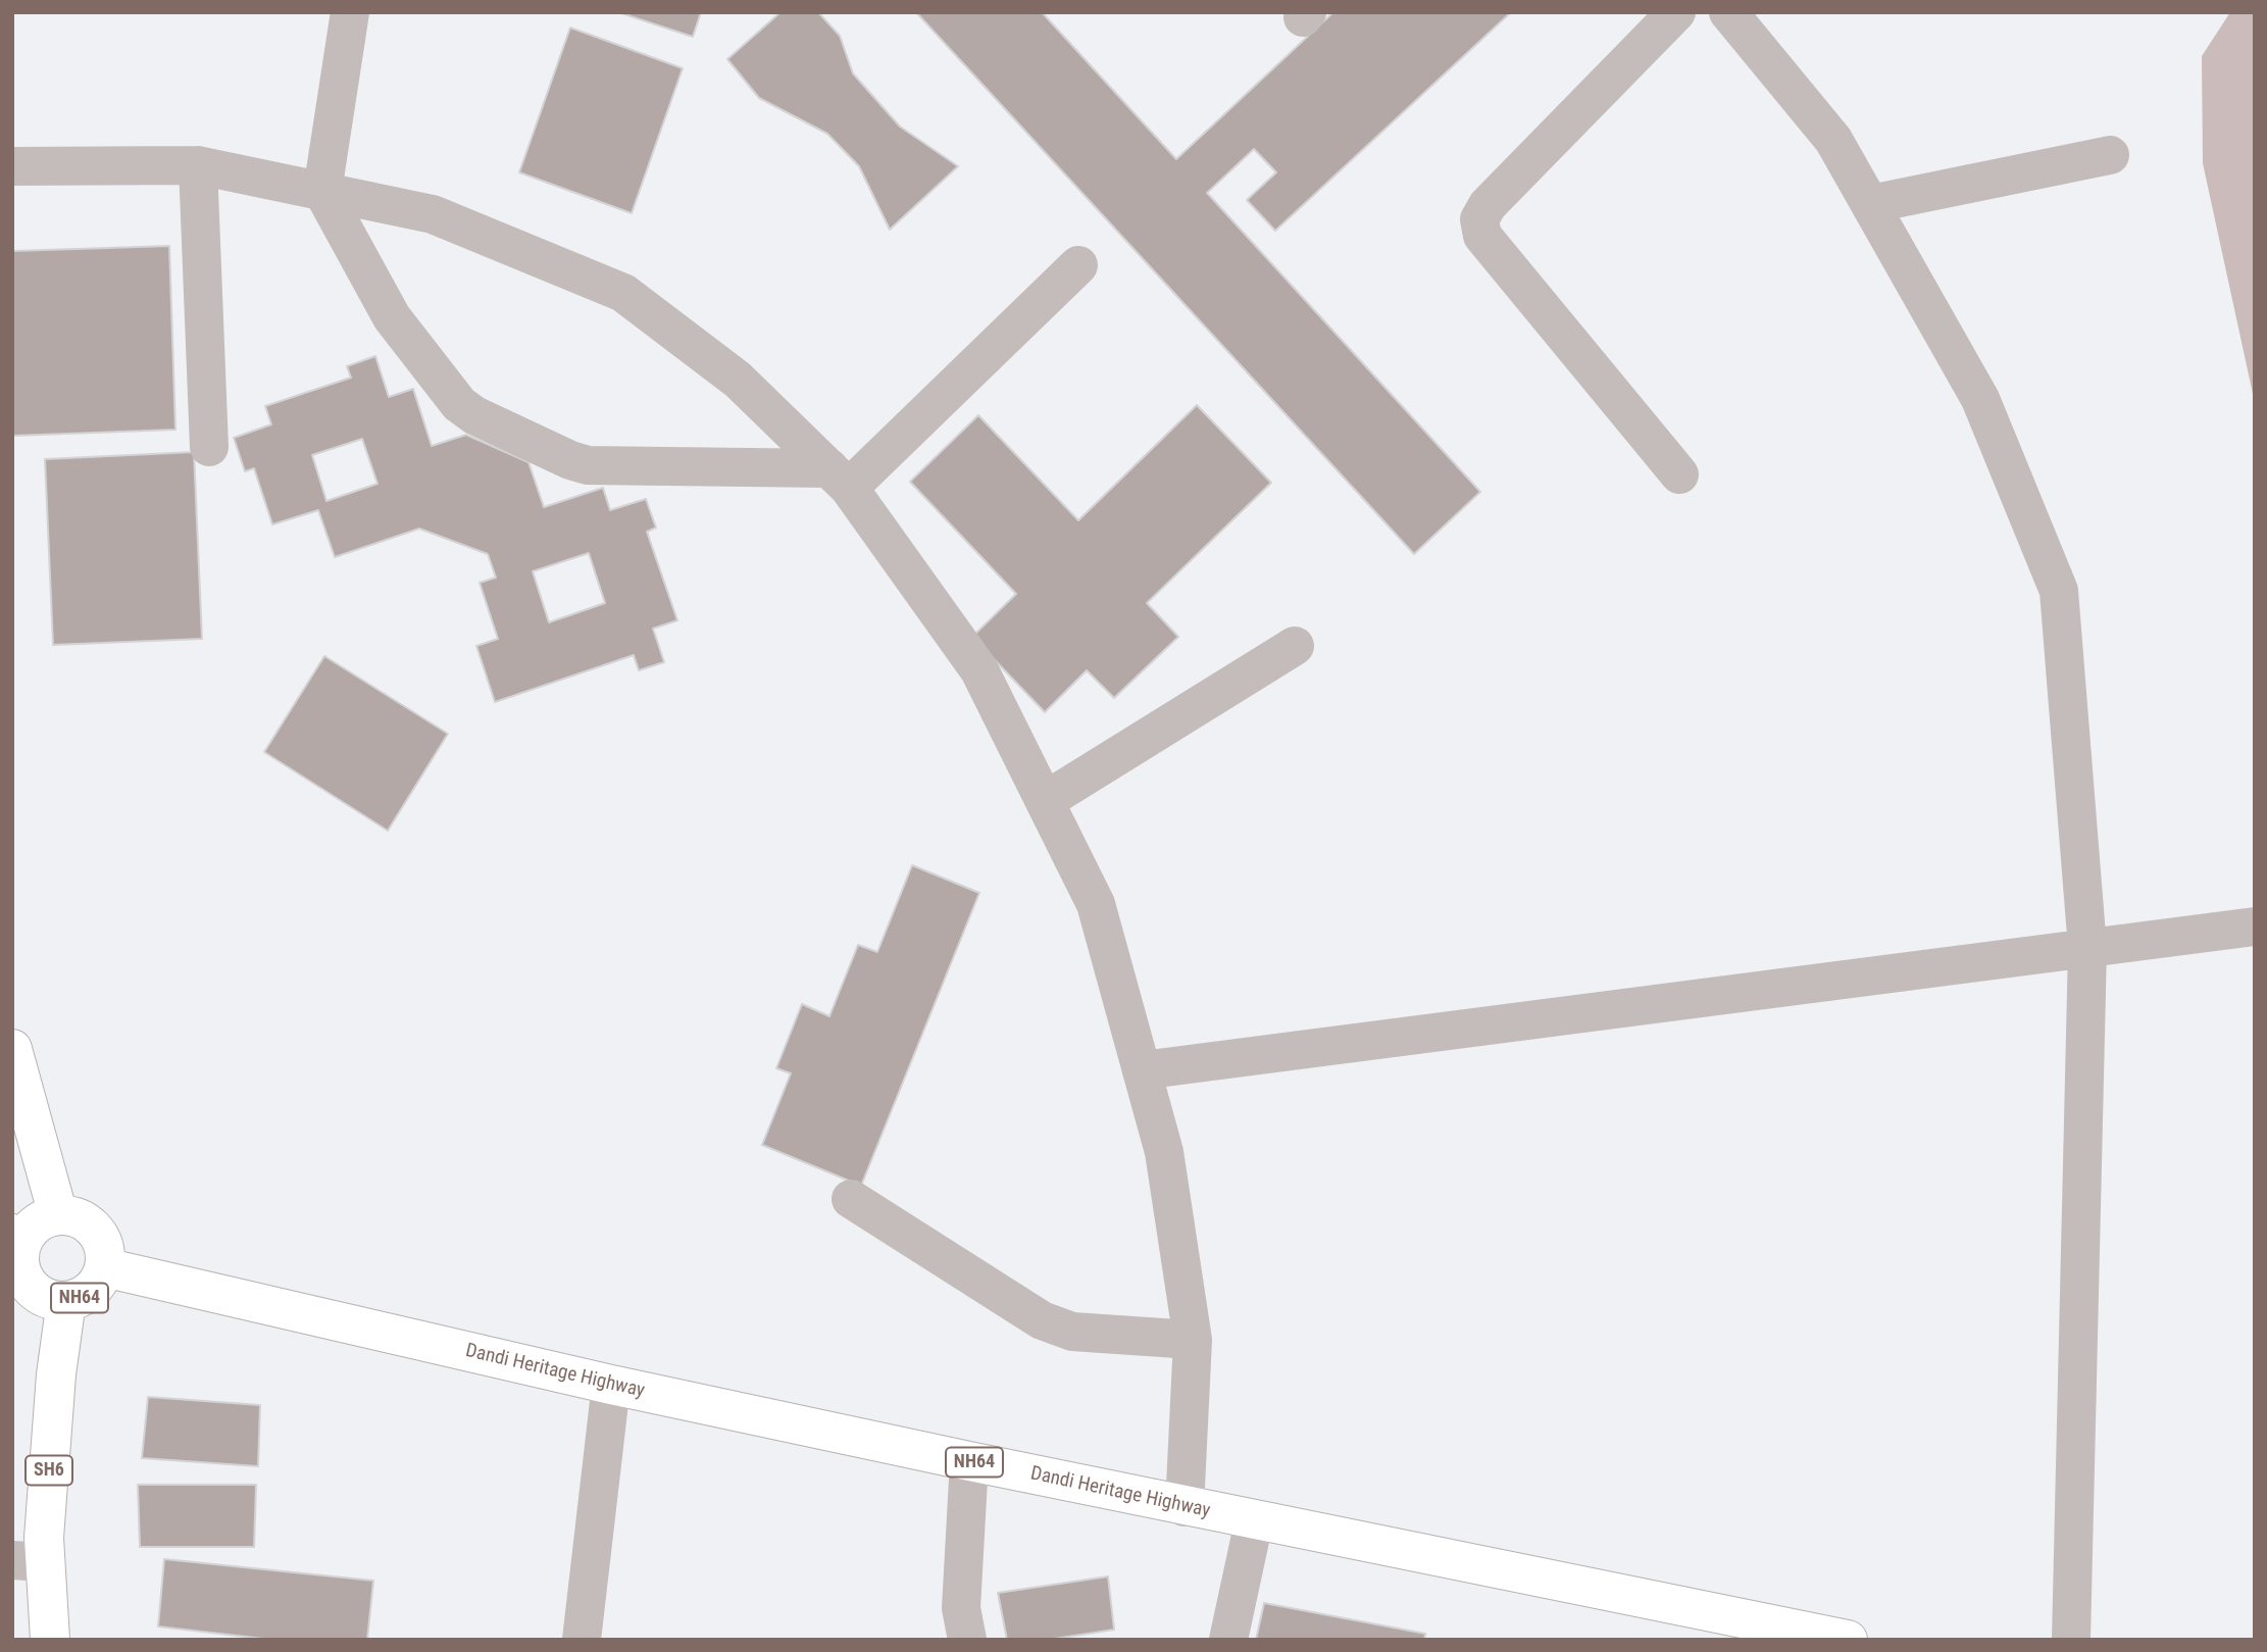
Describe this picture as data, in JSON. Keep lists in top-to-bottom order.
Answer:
{
  "streets": {
    "main road": ["NH64", "Dandi Heritage Highway", "SH6"]
  },
  "crossings": [
    ["NH64", "Dandi Heritage Highway"],
    ["NH64", "SH6"],
    ["Dandi Heritage Highway", "SH6"]
  ]
}
